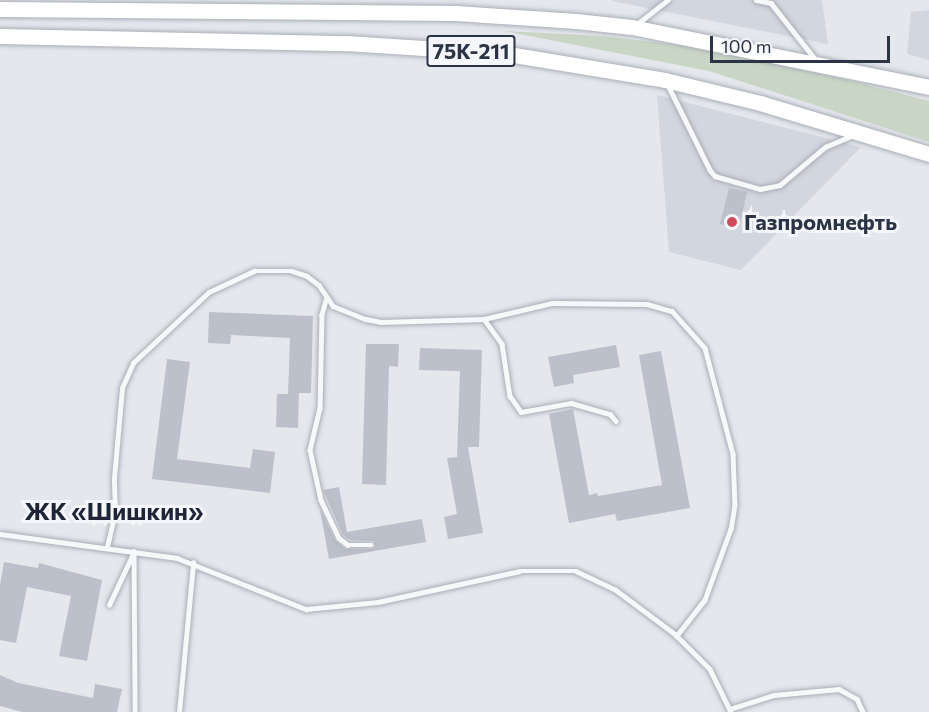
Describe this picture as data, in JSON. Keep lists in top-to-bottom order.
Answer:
{
  "streets": {
    "main road": ["75К-211"]
  },
  "districts": ["ЖК «Шишкин»"],
  "places": ["Газпромнефть"],
  "scale_bar": "100 m"
}
